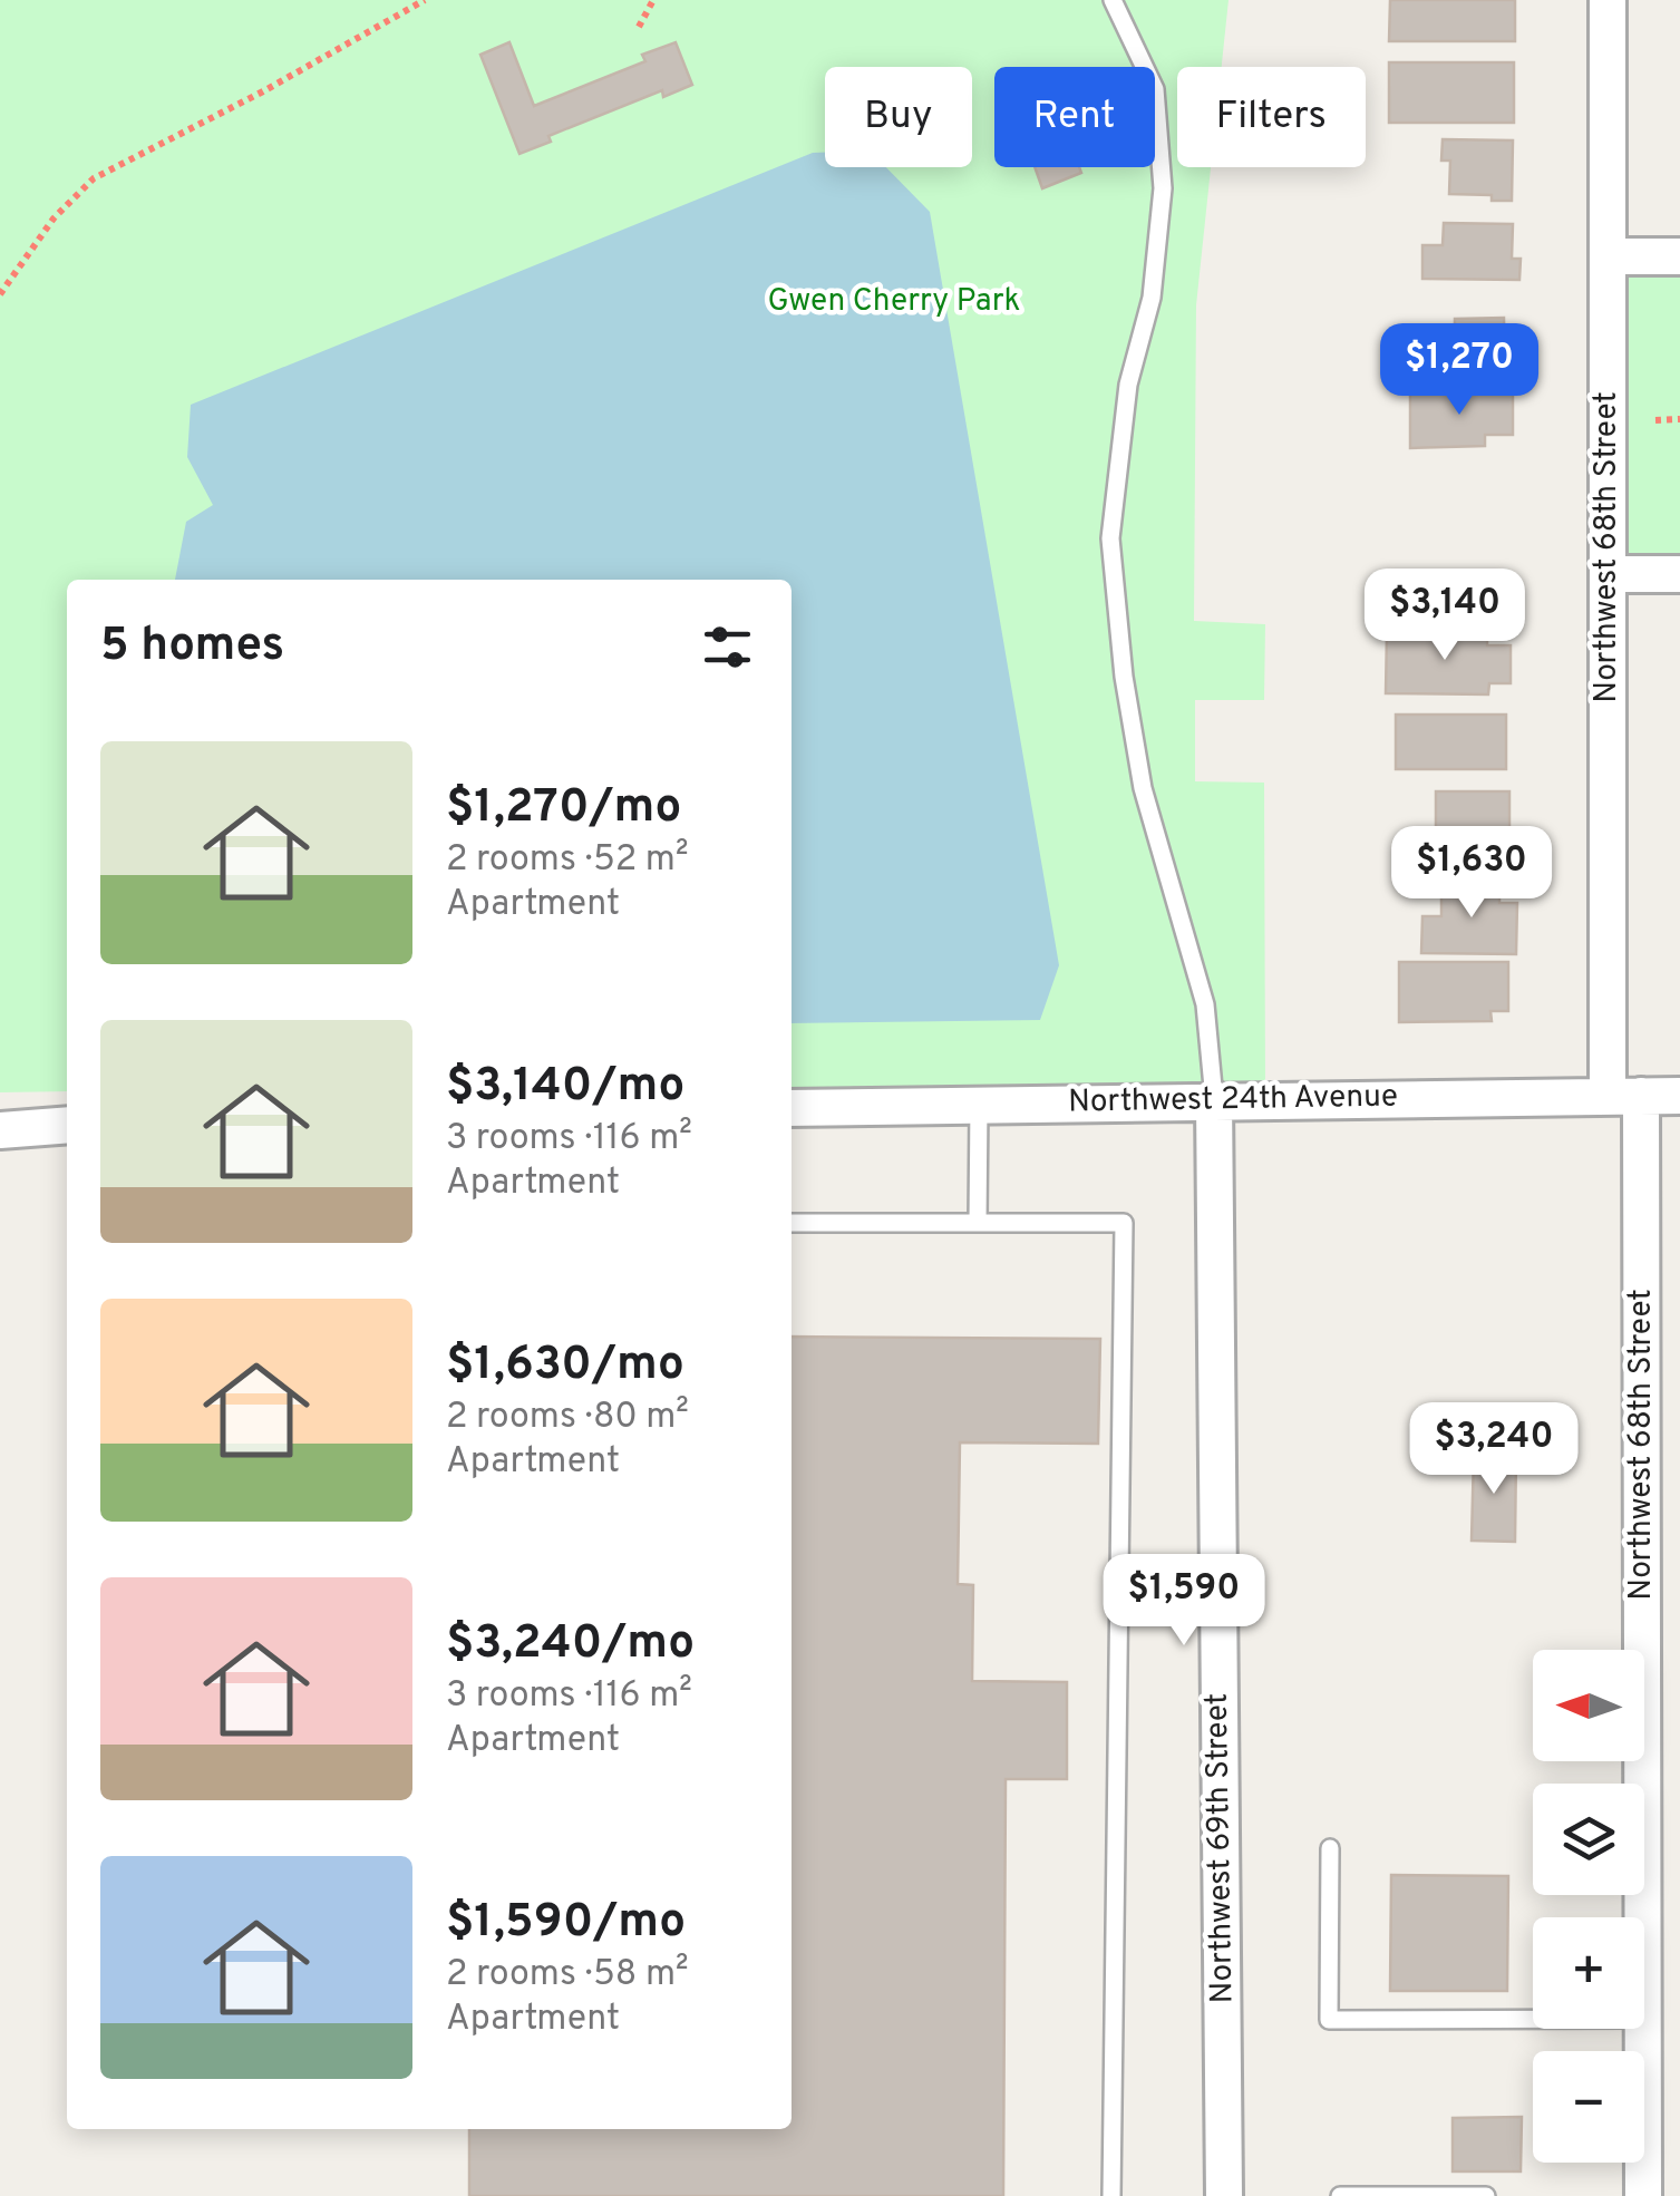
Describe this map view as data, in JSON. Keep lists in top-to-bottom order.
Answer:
{
  "streets": {
    "street": ["Northwest 68th Street", "Northwest 24th Avenue", "Northwest 69th Street"]
  },
  "crossings": [
    ["Northwest 68th Street", "Northwest 24th Avenue"],
    ["Northwest 24th Avenue", "Northwest 69th Street"]
  ],
  "parks": ["Gwen Cherry Park"],
  "north": "left",
  "page": {
    "chip": ["Buy", "Rent", "Filters"],
    "price": [
      "$1,270",
      "$3,140",
      "$1,630",
      "$3,240",
      "$1,590"
    ],
    "heading": "5 homes",
    "list": [
      {
        "name": "$1,270/mo",
        "note": "2 rooms · 52 m² · Apartment"
      },
      {
        "name": "$3,140/mo",
        "note": "3 rooms · 116 m² · Apartment"
      },
      {
        "name": "$1,630/mo",
        "note": "2 rooms · 80 m² · Apartment"
      },
      {
        "name": "$3,240/mo",
        "note": "3 rooms · 116 m² · Apartment"
      },
      {
        "name": "$1,590/mo",
        "note": "2 rooms · 58 m² · Apartment"
      }
    ],
    "map_buttons": ["+", "−"]
  }
}
